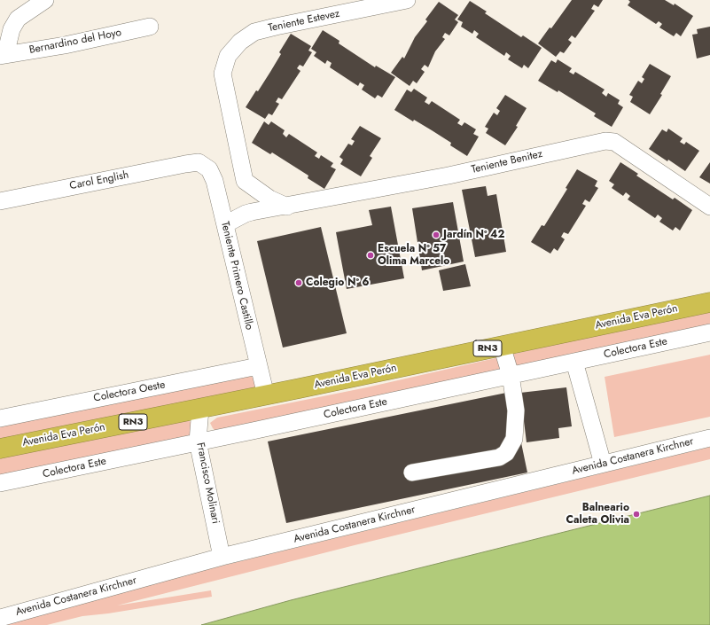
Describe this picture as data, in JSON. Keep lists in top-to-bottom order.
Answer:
{
  "streets": {
    "highway": ["Avenida Eva Perón", "RN3"],
    "street": [
      "Teniente Estevez",
      "Bernardino del Hoyo",
      "Teniente Benitez",
      "Carol English",
      "Teniente Primero Castillo",
      "Colectora Este",
      "Colectora Oeste",
      "Avenida Costanera Kirchner",
      "Francisco Molinari"
    ]
  },
  "crossings": [
    ["Teniente Benitez", "Teniente Primero Castillo"],
    ["Carol English", "Teniente Primero Castillo"],
    ["Teniente Primero Castillo", "Avenida Eva Perón"],
    ["Teniente Primero Castillo", "Colectora Oeste"],
    ["Avenida Eva Perón", "Francisco Molinari"],
    ["Colectora Este", "Francisco Molinari"],
    ["Avenida Costanera Kirchner", "Francisco Molinari"]
  ],
  "places": [
    "Jardín Nº 42",
    "Escuela Nº 57 Olima Marcelo",
    "Colegio Nº 6",
    "Balneario Caleta Olivia"
  ]
}
